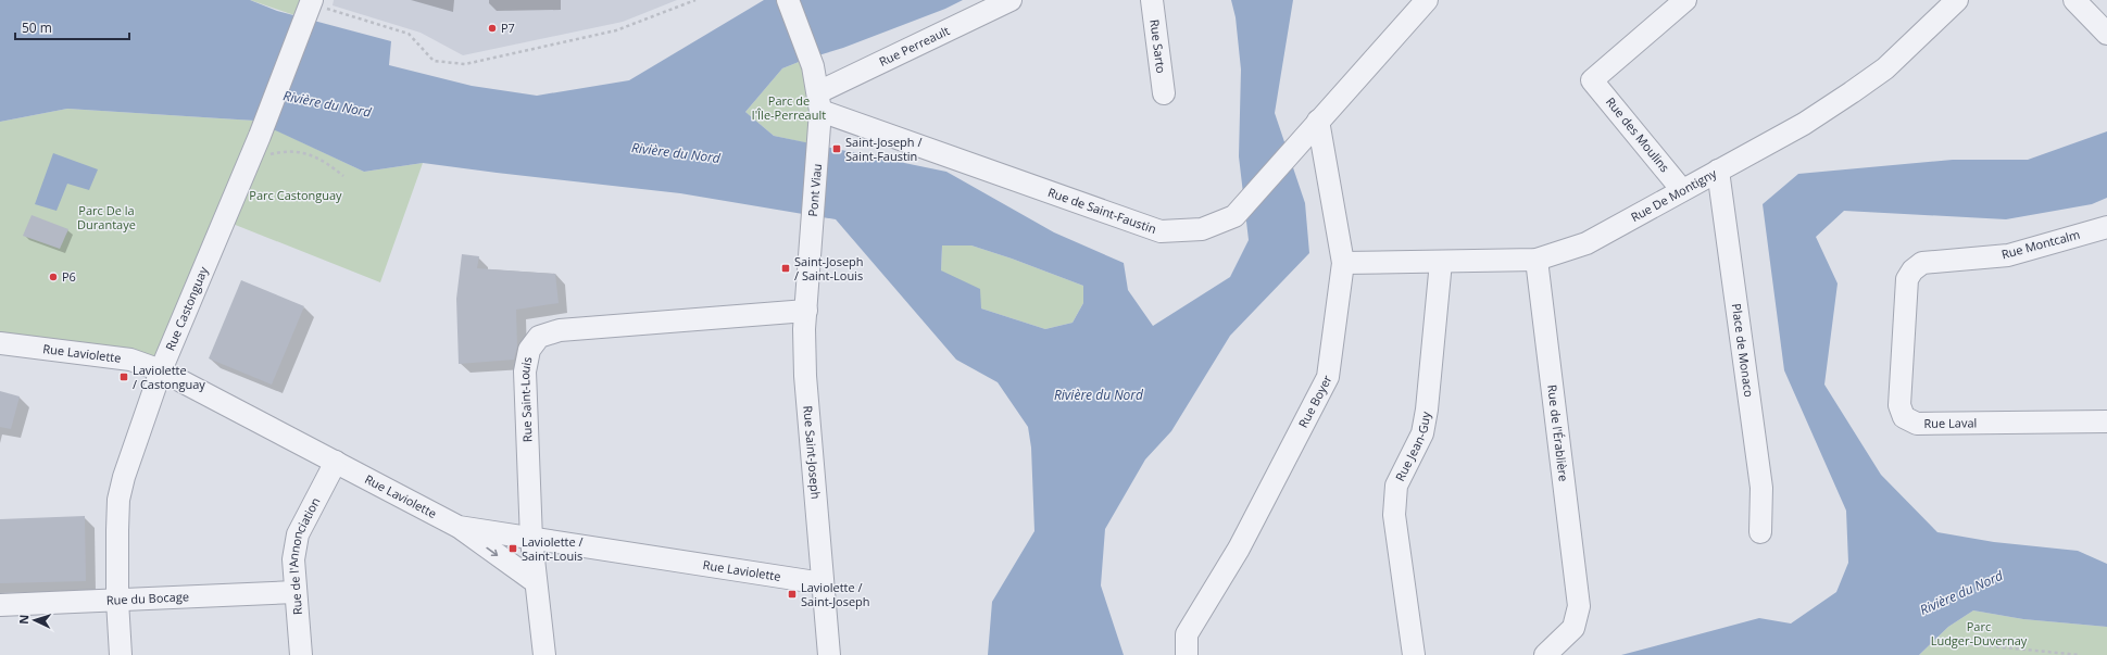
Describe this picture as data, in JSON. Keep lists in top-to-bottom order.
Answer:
{
  "streets": {
    "street": [
      "Rue Perreault",
      "Rue Sarto",
      "Rue des Moulins",
      "Pont Viau",
      "Rue De Montigny",
      "Rue de Saint-Faustin",
      "Rue Montcalm",
      "Rue Castonguay",
      "Place de Monaco",
      "Rue Laviolette",
      "Rue Saint-Louis",
      "Rue Boyer",
      "Rue Laval",
      "Rue de l'Érablière",
      "Rue Jean-Guy",
      "Rue Saint-Joseph",
      "Rue de l'Annonciation",
      "Rue du Bocage"
    ]
  },
  "crossings": [
    ["Rue Perreault", "Pont Viau"],
    ["Rue Perreault", "Rue de Saint-Faustin"],
    ["Rue des Moulins", "Rue De Montigny"],
    ["Pont Viau", "Rue de Saint-Faustin"],
    ["Pont Viau", "Rue Saint-Joseph"],
    ["Rue De Montigny", "Place de Monaco"],
    ["Rue De Montigny", "Rue Boyer"],
    ["Rue De Montigny", "Rue de l'Érablière"],
    ["Rue De Montigny", "Rue Jean-Guy"],
    ["Rue de Saint-Faustin", "Rue Boyer"],
    ["Rue Montcalm", "Rue Laval"],
    ["Rue Castonguay", "Rue Laviolette"],
    ["Rue Castonguay", "Rue du Bocage"],
    ["Rue Laviolette", "Rue Saint-Louis"],
    ["Rue Laviolette", "Rue Saint-Joseph"],
    ["Rue Laviolette", "Rue de l'Annonciation"],
    ["Rue Saint-Louis", "Rue Saint-Joseph"],
    ["Rue de l'Annonciation", "Rue du Bocage"]
  ],
  "water": ["Rivière du Nord"],
  "parks": [
    "Parc de l'Île-Perreault",
    "Parc Castonguay",
    "Parc De la Durantaye",
    "Parc Ludger-Duvernay"
  ],
  "places": {
    "other": ["P7", "P6"],
    "transit": [
      "Saint-Joseph / Saint-Faustin",
      "Saint-Joseph / Saint-Louis",
      "Laviolette / Castonguay",
      "Laviolette / Saint-Louis",
      "Laviolette / Saint-Joseph"
    ]
  },
  "scale_bar": "50 m",
  "north": "left"
}
